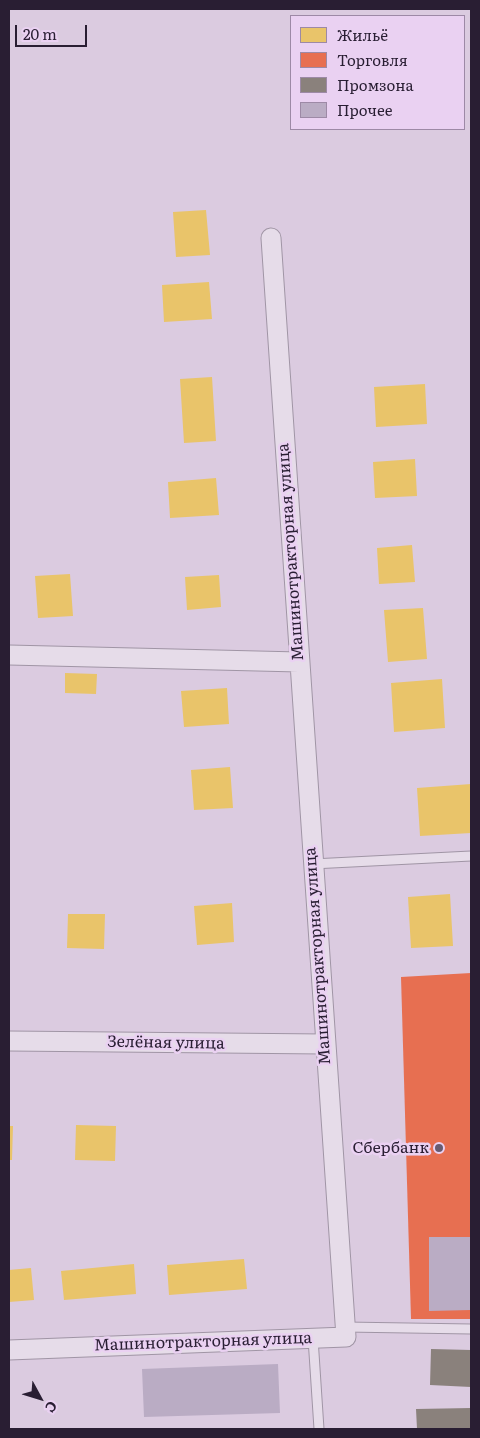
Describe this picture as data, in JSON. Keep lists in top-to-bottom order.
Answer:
{
  "streets": {
    "street": ["Машинотракторная улица", "Зелёная улица"]
  },
  "crossings": [
    ["Машинотракторная улица", "Зелёная улица"]
  ],
  "places": ["Сбербанк"],
  "legend": [
    "Жильё",
    "Торговля",
    "Промзона",
    "Прочее"
  ],
  "scale_bar": "20 m",
  "north": "bottom right"
}
